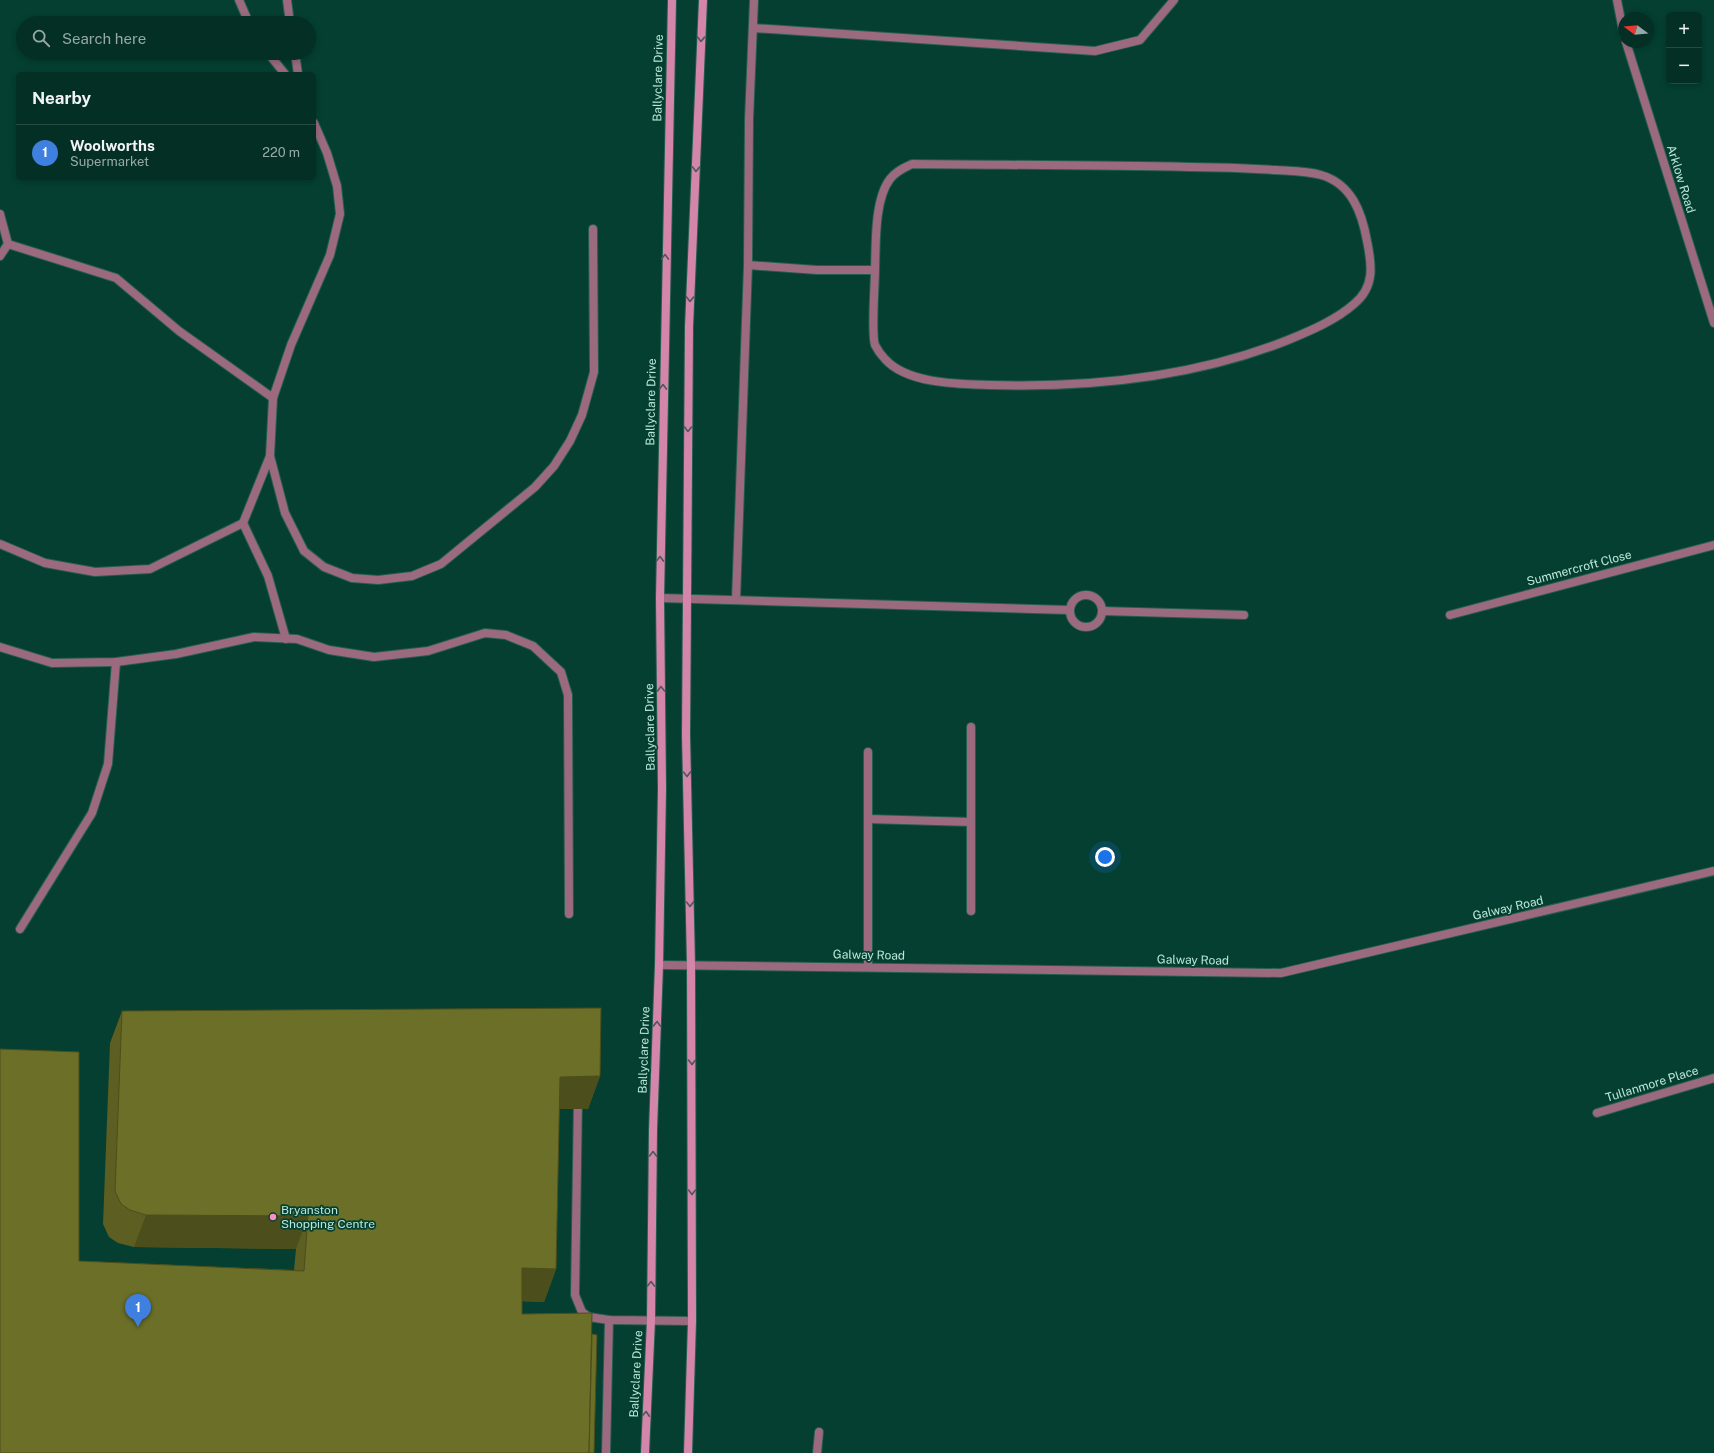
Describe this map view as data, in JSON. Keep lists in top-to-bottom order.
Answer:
{
  "streets": {
    "street": [
      "Ballyclare Drive",
      "Arklow Road",
      "Summercroft Close",
      "Galway Road",
      "Tullanmore Place"
    ]
  },
  "crossings": [
    ["Ballyclare Drive", "Galway Road"]
  ],
  "places": ["Bryanston Shopping Centre"],
  "north": "left",
  "page": {
    "map_buttons": ["+", "−"],
    "search": "Search here",
    "heading": "Nearby",
    "list": [
      {
        "mark": "1",
        "name": "Woolworths",
        "note": "Supermarket",
        "value": "220 m"
      }
    ],
    "pins": "1"
  }
}
